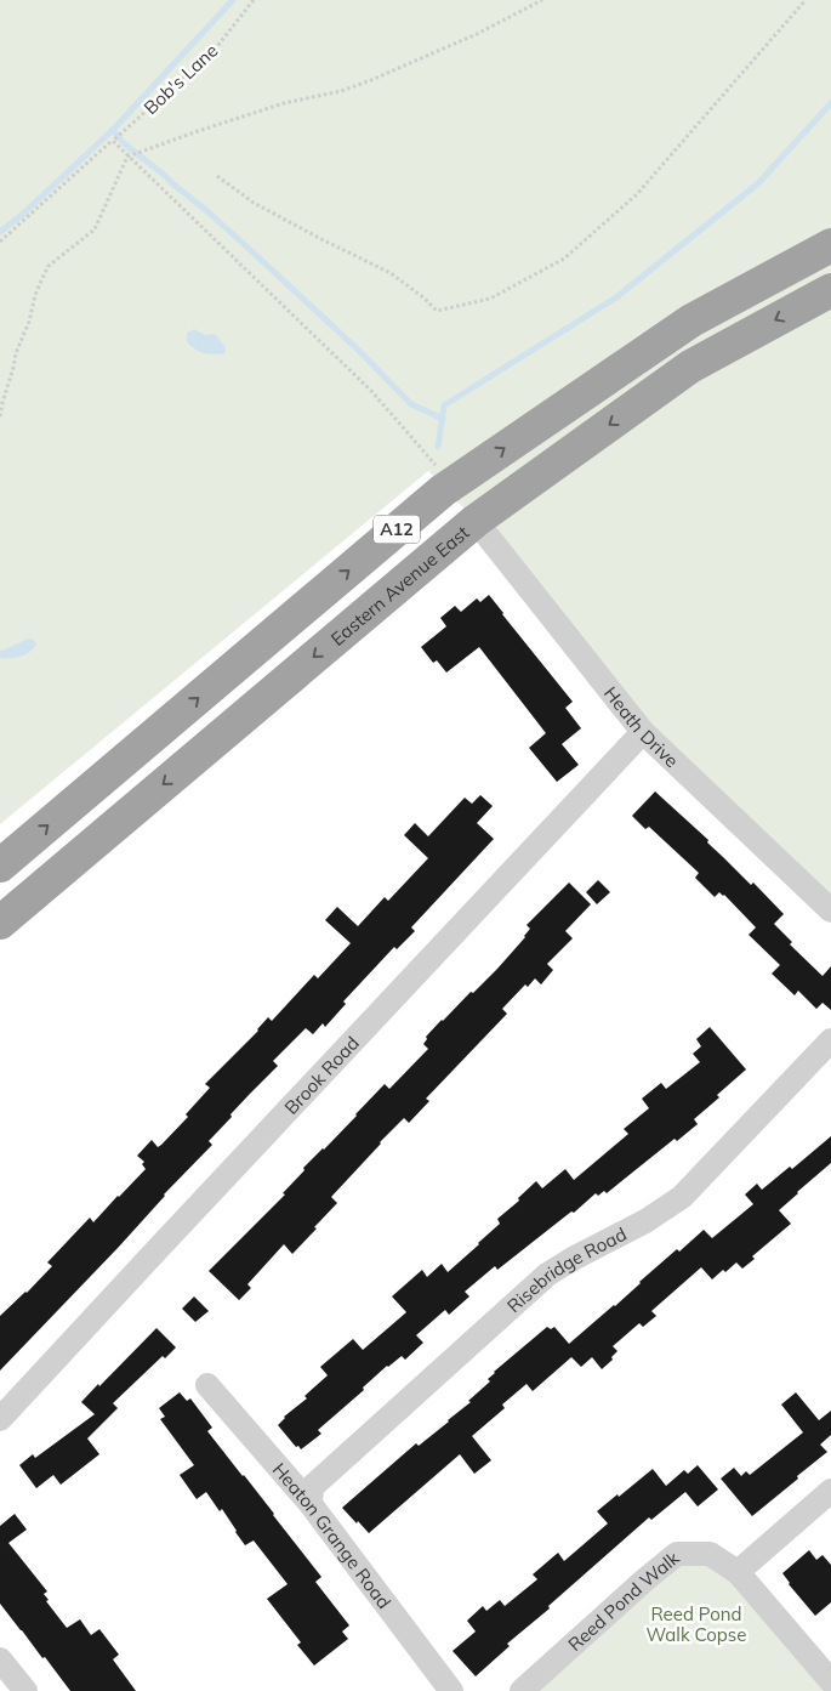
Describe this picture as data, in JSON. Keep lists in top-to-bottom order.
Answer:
{
  "streets": {
    "highway": ["A12", "Eastern Avenue East"],
    "street": [
      "Heath Drive",
      "Brook Road",
      "Risebridge Road",
      "Heaton Grange Road",
      "Reed Pond Walk"
    ],
    "path": ["Bob's Lane"]
  },
  "crossings": [
    ["Eastern Avenue East", "Heath Drive"],
    ["Heath Drive", "Brook Road"],
    ["Risebridge Road", "Heaton Grange Road"]
  ],
  "parks": ["Reed Pond Walk Copse"]
}
